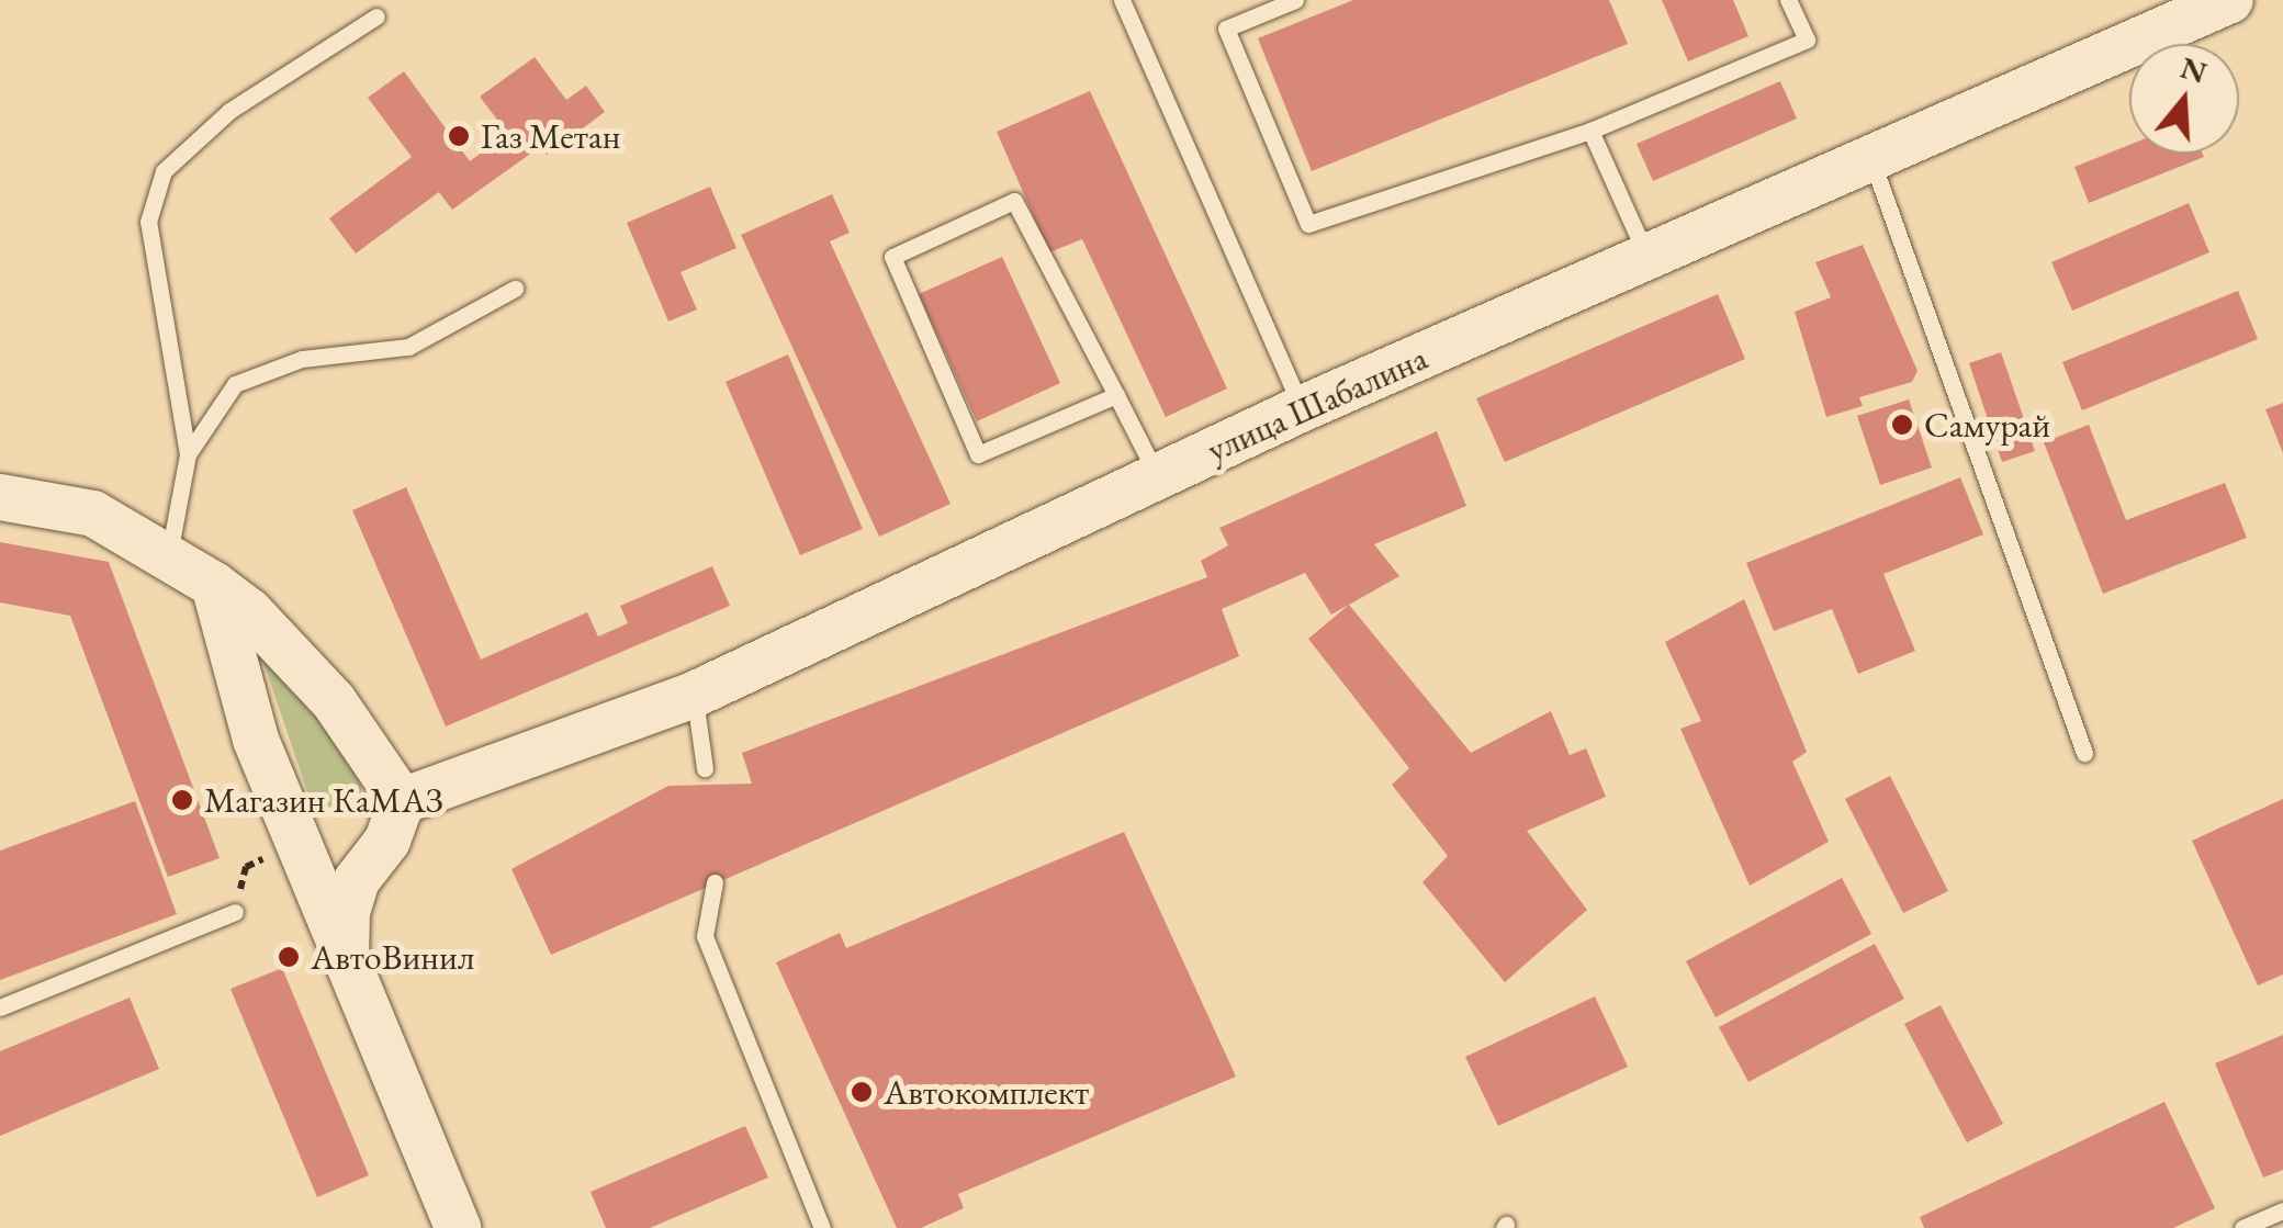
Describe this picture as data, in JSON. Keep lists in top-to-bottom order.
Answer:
{
  "streets": {
    "main road": ["улица Шабалина"]
  },
  "places": [
    "Газ Метан",
    "Самурай",
    "Магазин КаМАЗ",
    "АвтоВинил",
    "Автокомплект"
  ],
  "north": "top"
}
